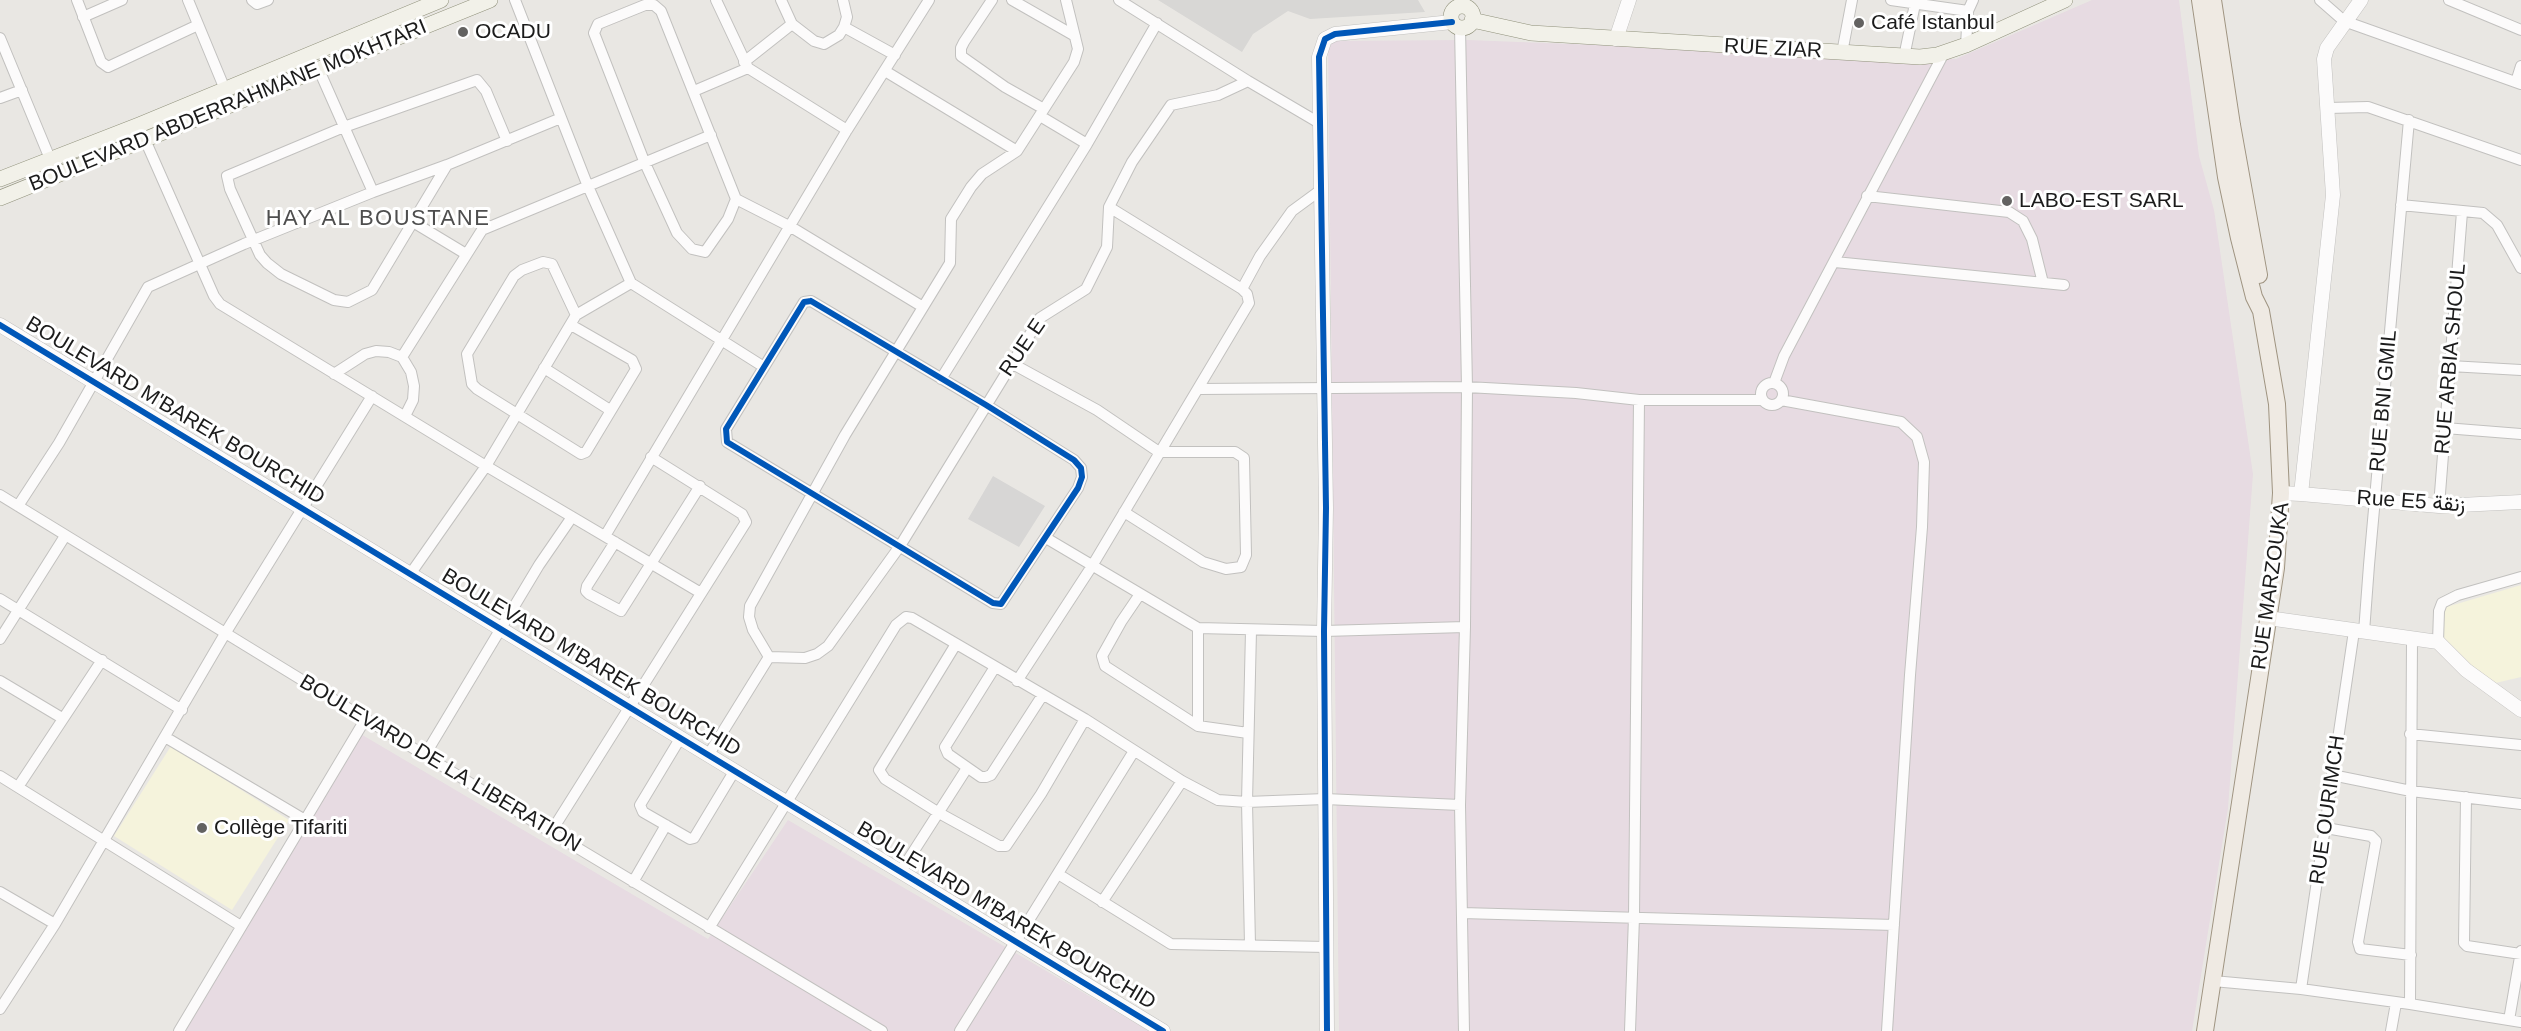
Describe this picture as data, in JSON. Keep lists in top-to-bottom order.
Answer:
{
  "streets": {
    "main road": ["RUE ZIAR", "BOULEVARD ABDERRAHMANE MOKHTARI", "RUE MARZOUKA"],
    "street": [
      "RUE E",
      "RUE ARBIA SHOUL",
      "RUE BNI GMIL",
      "BOULEVARD M'BAREK BOURCHID",
      "Rue E5 زنقة",
      "BOULEVARD DE LA LIBERATION",
      "RUE OURIMCH"
    ]
  },
  "crossings": [
    ["RUE ARBIA SHOUL", "Rue E5 زنقة"],
    ["RUE BNI GMIL", "Rue E5 زنقة"],
    ["RUE BNI GMIL", "RUE OURIMCH"],
    ["Rue E5 زنقة", "RUE MARZOUKA"]
  ],
  "districts": ["HAY AL BOUSTANE"],
  "places": [
    "Café Istanbul",
    "OCADU",
    "LABO-EST SARL",
    "Collège Tifariti"
  ]
}
